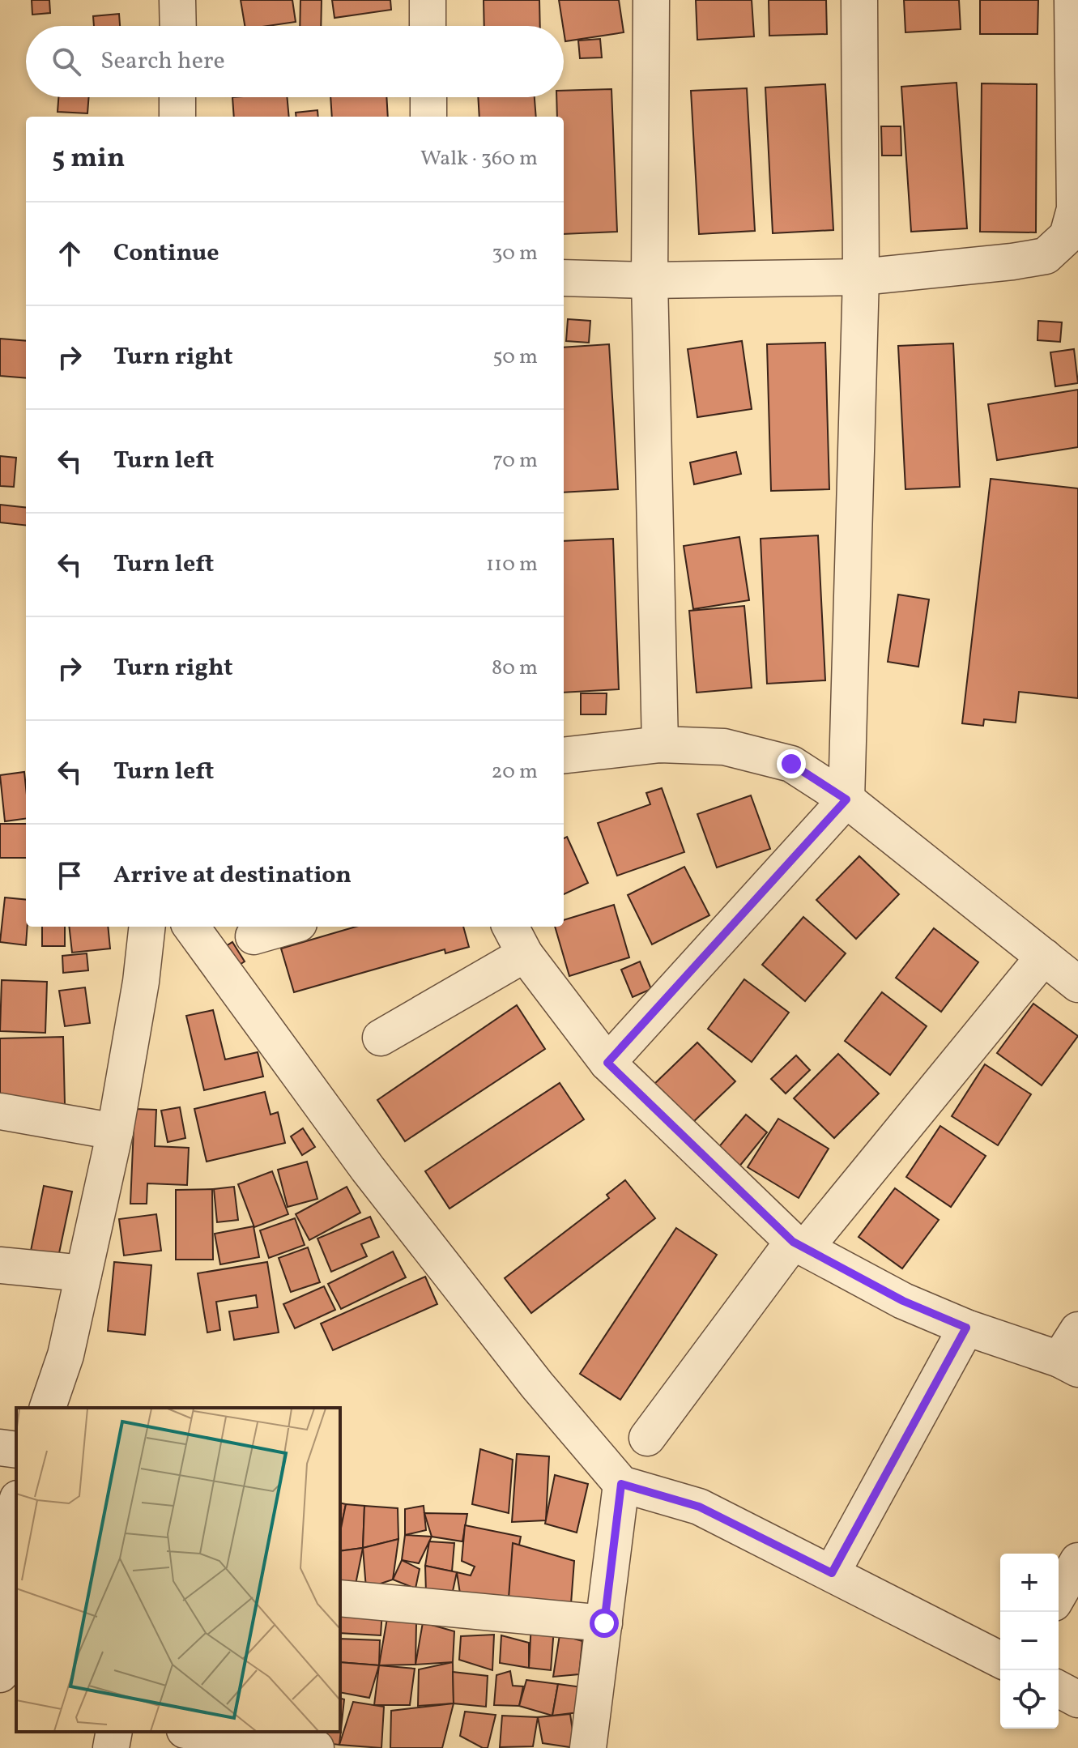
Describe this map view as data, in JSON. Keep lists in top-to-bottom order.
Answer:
{
  "page": {
    "search": "Search here",
    "heading": ["5 min", "Walk · 360 m"],
    "list": [
      ["Continue", "30 m"],
      ["Turn right", "50 m"],
      ["Turn left", "70 m"],
      ["Turn left", "110 m"],
      ["Turn right", "80 m"],
      ["Turn left", "20 m"],
      "Arrive at destination"
    ],
    "map_buttons": ["+", "−"]
  }
}
